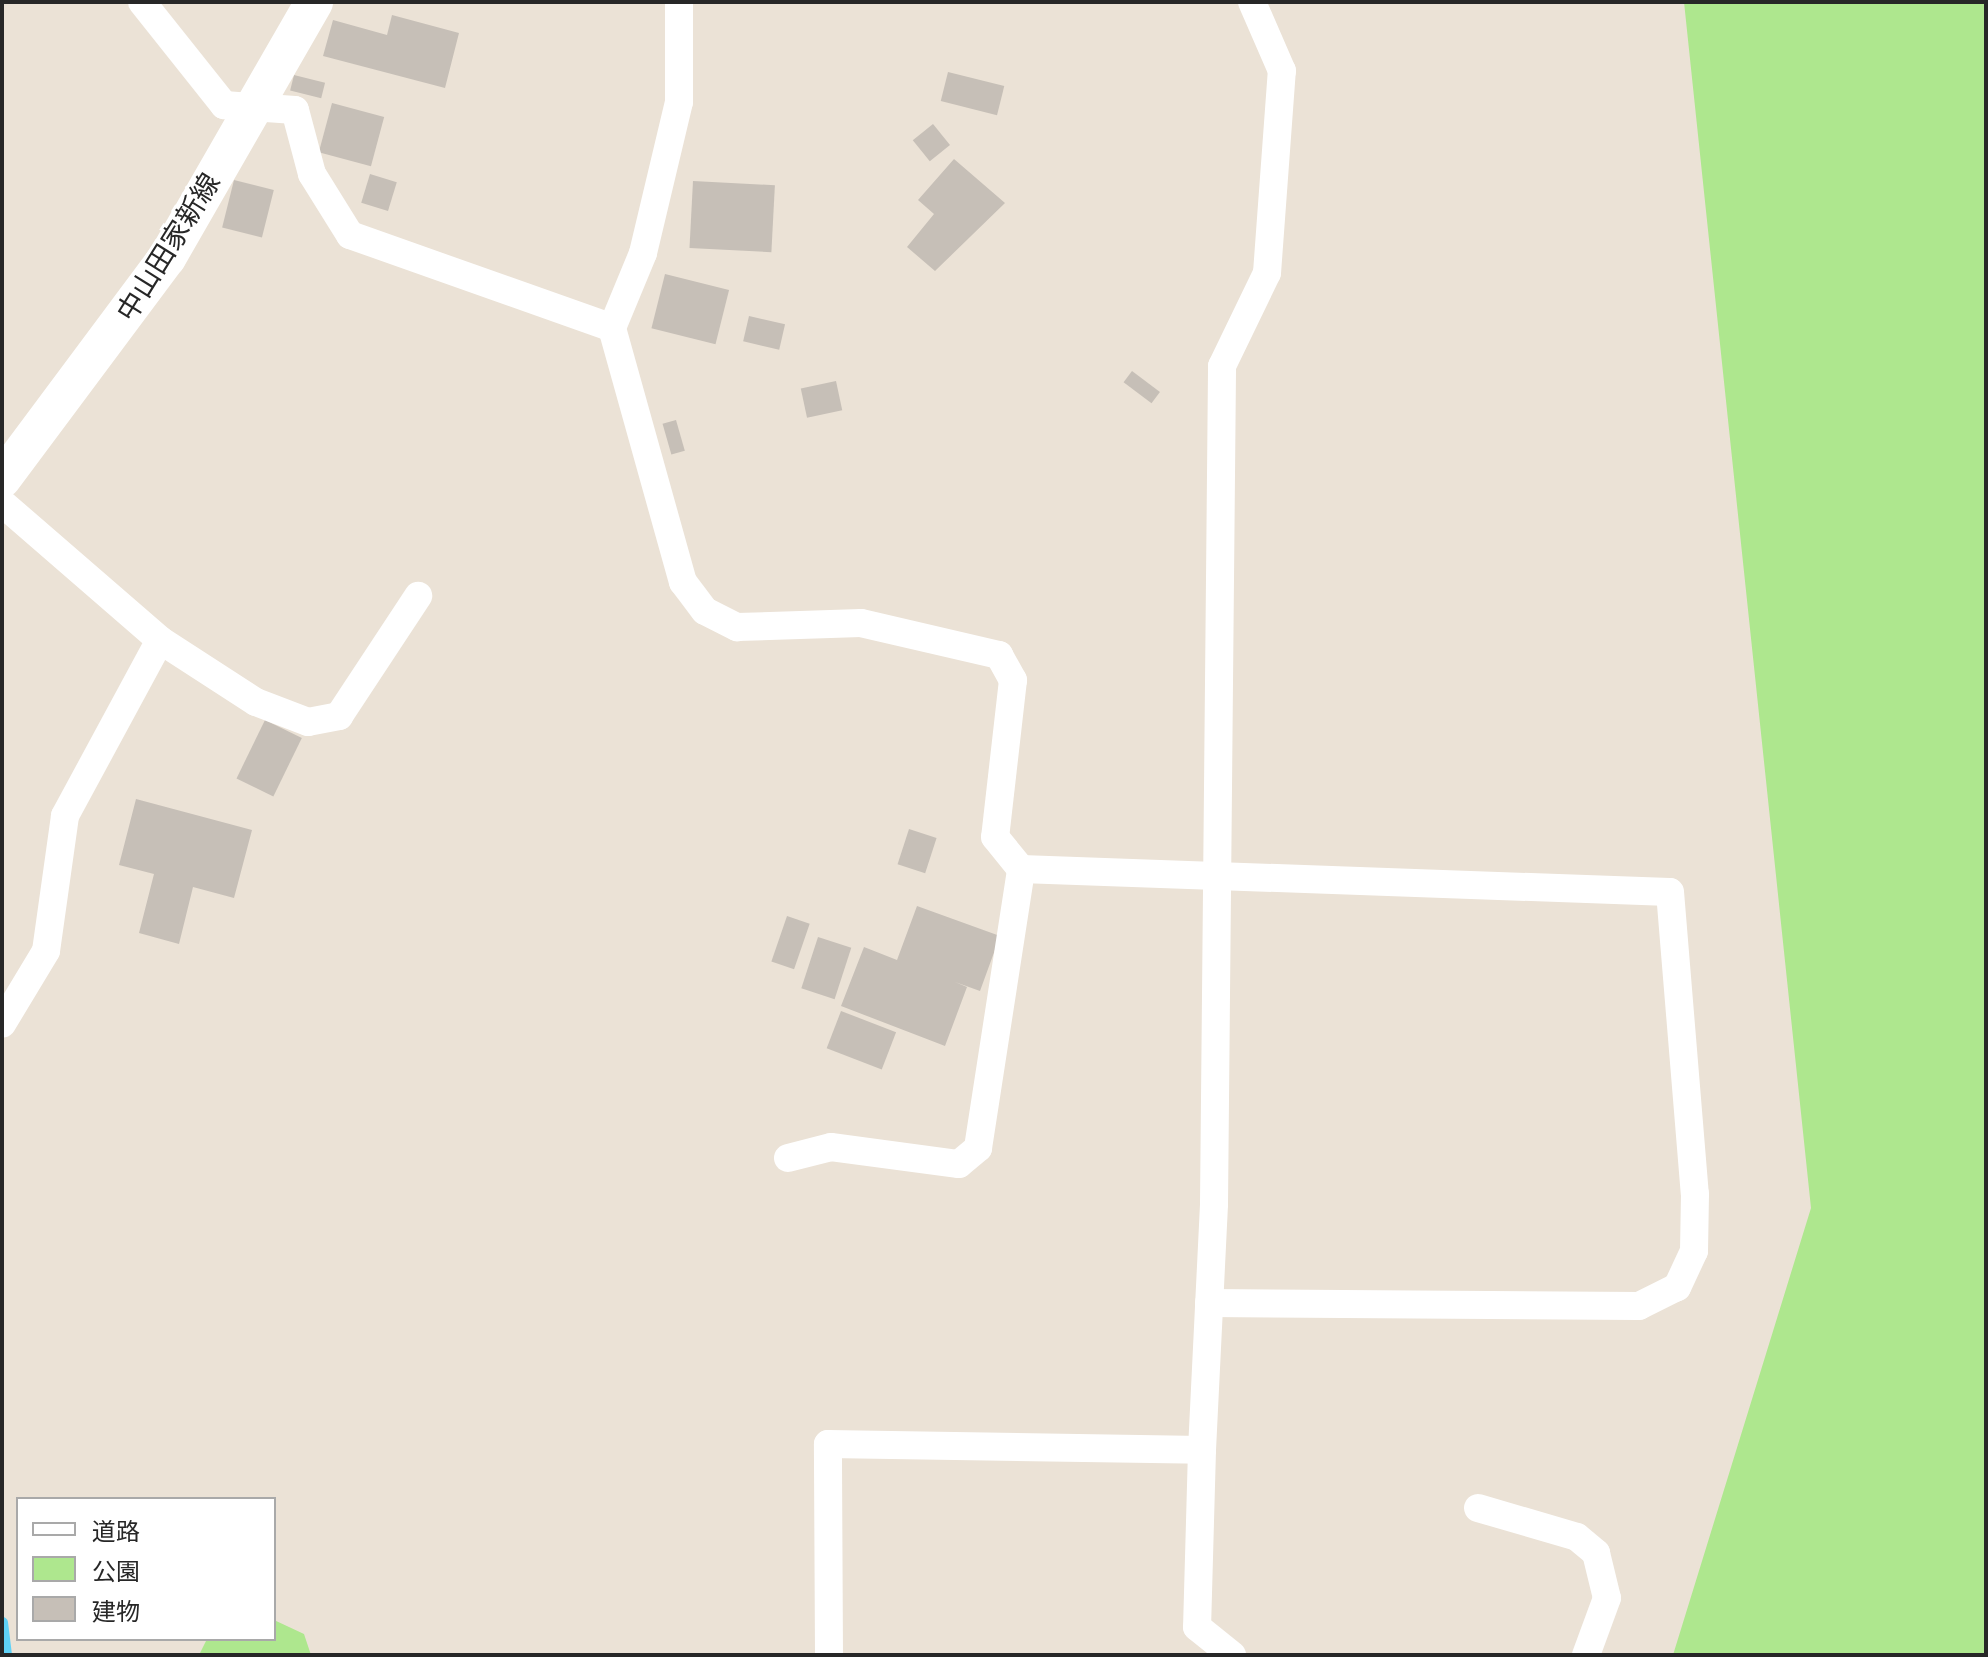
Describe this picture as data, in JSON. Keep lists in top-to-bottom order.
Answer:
{
  "streets": {
    "main road": ["中山田家新線"]
  },
  "legend": ["道路", "公園", "建物"]
}
